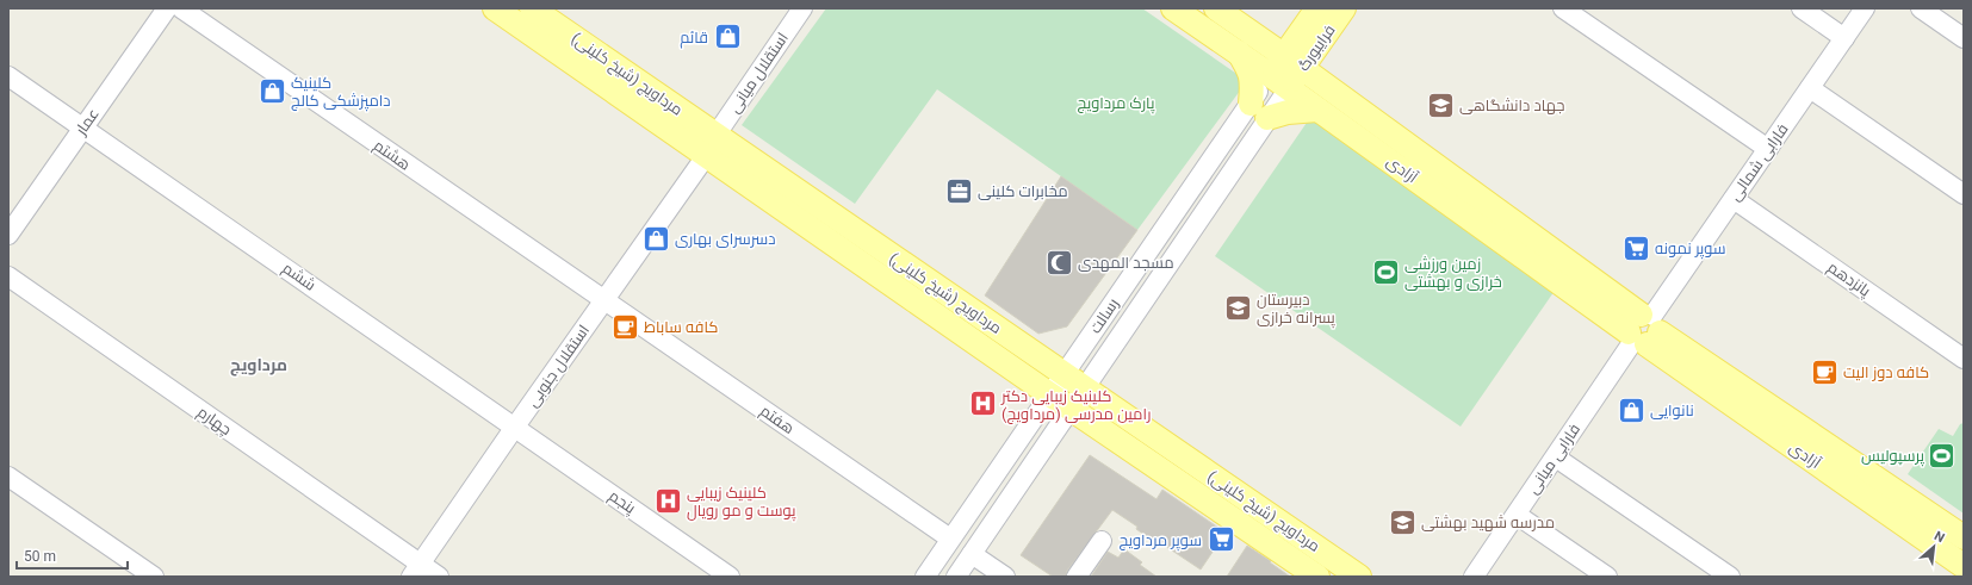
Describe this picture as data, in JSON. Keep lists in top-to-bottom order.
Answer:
{
  "streets": {
    "main road": ["فرایبورگ", "مرداویج (شیخ کلینی)", "آزادی"],
    "street": [
      "استقلال میانی",
      "عمار",
      "هشتم",
      "فارابی شمالی",
      "ششم",
      "پانزدهم",
      "رسالت",
      "استقلال جنوبی",
      "هفتم",
      "چهارم",
      "فارابی میانی",
      "پنجم"
    ]
  },
  "crossings": [
    ["فرایبورگ", "آزادی"],
    ["فرایبورگ", "رسالت"],
    ["استقلال میانی", "مرداویج (شیخ کلینی)"],
    ["استقلال میانی", "استقلال جنوبی"],
    ["مرداویج (شیخ کلینی)", "رسالت"],
    ["مرداویج (شیخ کلینی)", "استقلال جنوبی"],
    ["عمار", "ششم"],
    ["هشتم", "استقلال جنوبی"],
    ["هشتم", "هفتم"],
    ["فارابی شمالی", "آزادی"],
    ["فارابی شمالی", "پانزدهم"],
    ["فارابی شمالی", "فارابی میانی"],
    ["آزادی", "رسالت"],
    ["آزادی", "فارابی میانی"],
    ["ششم", "استقلال جنوبی"],
    ["ششم", "پنجم"],
    ["رسالت", "هفتم"],
    ["استقلال جنوبی", "هفتم"],
    ["استقلال جنوبی", "چهارم"],
    ["استقلال جنوبی", "پنجم"]
  ],
  "districts": ["مرداویج"],
  "parks": ["پارک مرداویج"],
  "places": {
    "shop": [
      "قائم",
      "کلینیک دامپزشکی کالج",
      "دسرسرای بهاری",
      "نانوایی"
    ],
    "school or university": ["جهاد دانشگاهی", "دبیرستان پسرانه خرازی", "مدرسه شهید بهشتی"],
    "office": ["مخابرات کلینی"],
    "supermarket": ["سوپر نمونه", "سوپر مرداویچ"],
    "mosque": ["مسجد المهدی"],
    "sports": ["زمین ورزشی خرازی و بهشتی", "پرسپولیس"],
    "cafe": ["کافه ساباط", "کافه دوز الیت"],
    "hospital": ["کلینیک زیبایی دکتر رامین مدرسی (مرداویج)", "کلینیک زیبایی پوست و مو رویال"]
  },
  "scale_bar": "50 m",
  "north": "top right"
}
